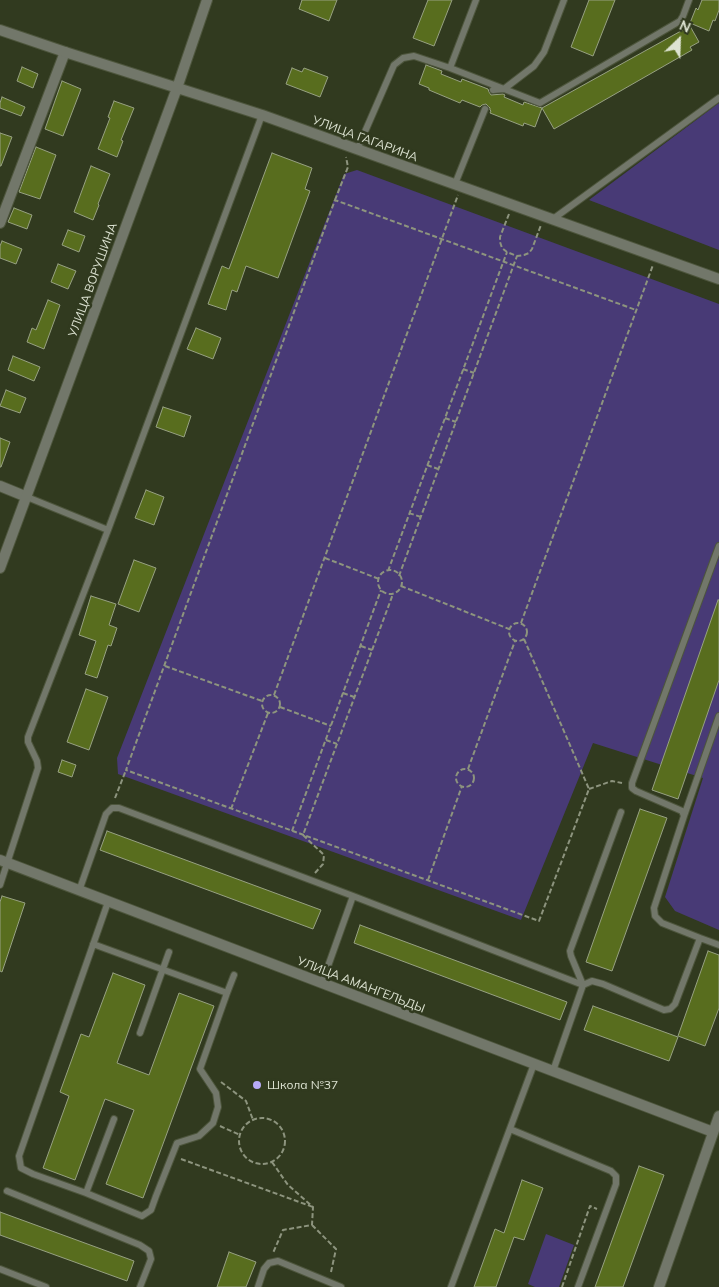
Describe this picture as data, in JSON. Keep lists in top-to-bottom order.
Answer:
{
  "streets": {
    "street": ["УЛИЦА ГАГАРИНА", "УЛИЦА ВОРУШИНА", "УЛИЦА АМАНГЕЛЬДЫ"]
  },
  "crossings": [
    ["УЛИЦА ГАГАРИНА", "УЛИЦА ВОРУШИНА"]
  ],
  "places": ["Школа №37"],
  "north": "top right"
}
